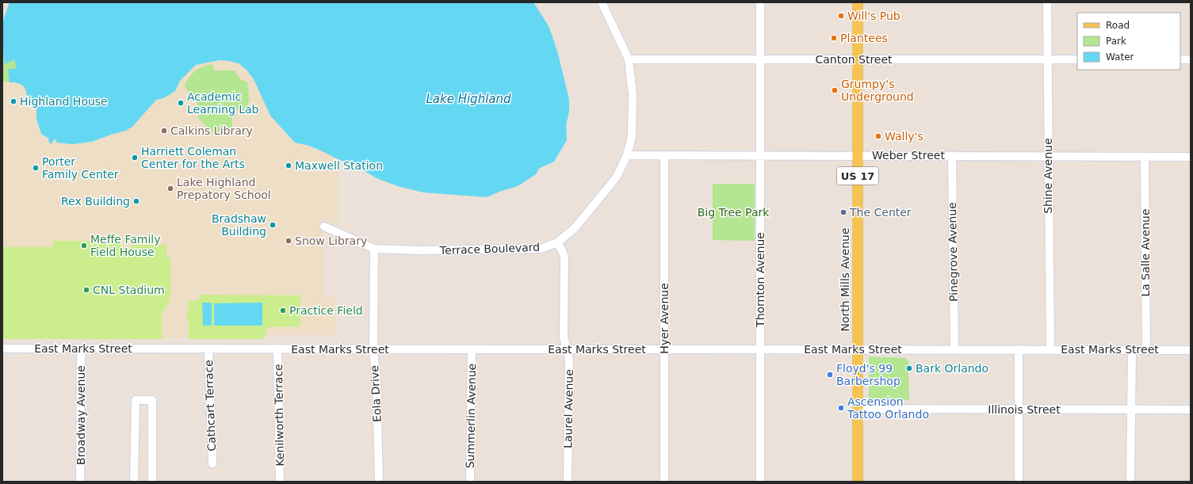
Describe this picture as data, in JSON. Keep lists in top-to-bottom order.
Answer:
{
  "streets": {
    "main road": ["US 17", "North Mills Avenue"],
    "street": [
      "Canton Street",
      "Weber Street",
      "Shine Avenue",
      "Terrace Boulevard",
      "Pinegrove Avenue",
      "La Salle Avenue",
      "Thornton Avenue",
      "Hyer Avenue",
      "East Marks Street",
      "Eola Drive",
      "Cathcart Terrace",
      "Laurel Avenue",
      "Illinois Street",
      "Broadway Avenue",
      "Kenilworth Terrace",
      "Summerlin Avenue"
    ]
  },
  "crossings": [
    ["Canton Street", "Shine Avenue"],
    ["Canton Street", "Terrace Boulevard"],
    ["Canton Street", "Thornton Avenue"],
    ["Canton Street", "North Mills Avenue"],
    ["Weber Street", "Shine Avenue"],
    ["Weber Street", "Terrace Boulevard"],
    ["Weber Street", "Pinegrove Avenue"],
    ["Weber Street", "La Salle Avenue"],
    ["Weber Street", "Thornton Avenue"],
    ["Weber Street", "North Mills Avenue"],
    ["Weber Street", "Hyer Avenue"],
    ["Shine Avenue", "East Marks Street"],
    ["Terrace Boulevard", "Eola Drive"],
    ["Terrace Boulevard", "Laurel Avenue"],
    ["Pinegrove Avenue", "East Marks Street"],
    ["La Salle Avenue", "East Marks Street"],
    ["Thornton Avenue", "East Marks Street"],
    ["North Mills Avenue", "East Marks Street"],
    ["North Mills Avenue", "Illinois Street"],
    ["Hyer Avenue", "East Marks Street"],
    ["East Marks Street", "Eola Drive"],
    ["East Marks Street", "Cathcart Terrace"],
    ["East Marks Street", "Laurel Avenue"],
    ["East Marks Street", "Broadway Avenue"],
    ["East Marks Street", "Kenilworth Terrace"],
    ["East Marks Street", "Summerlin Avenue"]
  ],
  "water": ["Lake Highland"],
  "parks": ["Big Tree Park"],
  "places": [
    "Will's Pub",
    "Plantees",
    "Grumpy's Underground",
    "Highland House",
    "Academic Learning Lab",
    "Calkins Library",
    "Wally's",
    "Harriett Coleman Center for the Arts",
    "Maxwell Station",
    "Porter Family Center",
    "Lake Highland Prepatory School",
    "Rex Building",
    "The Center",
    "Bradshaw Building",
    "Snow Library",
    "Meffe Family Field House",
    "CNL Stadium",
    "Practice Field",
    "Bark Orlando",
    "Floyd's 99 Barbershop",
    "Ascension Tattoo Orlando"
  ],
  "legend": ["Road", "Park", "Water"]
}
